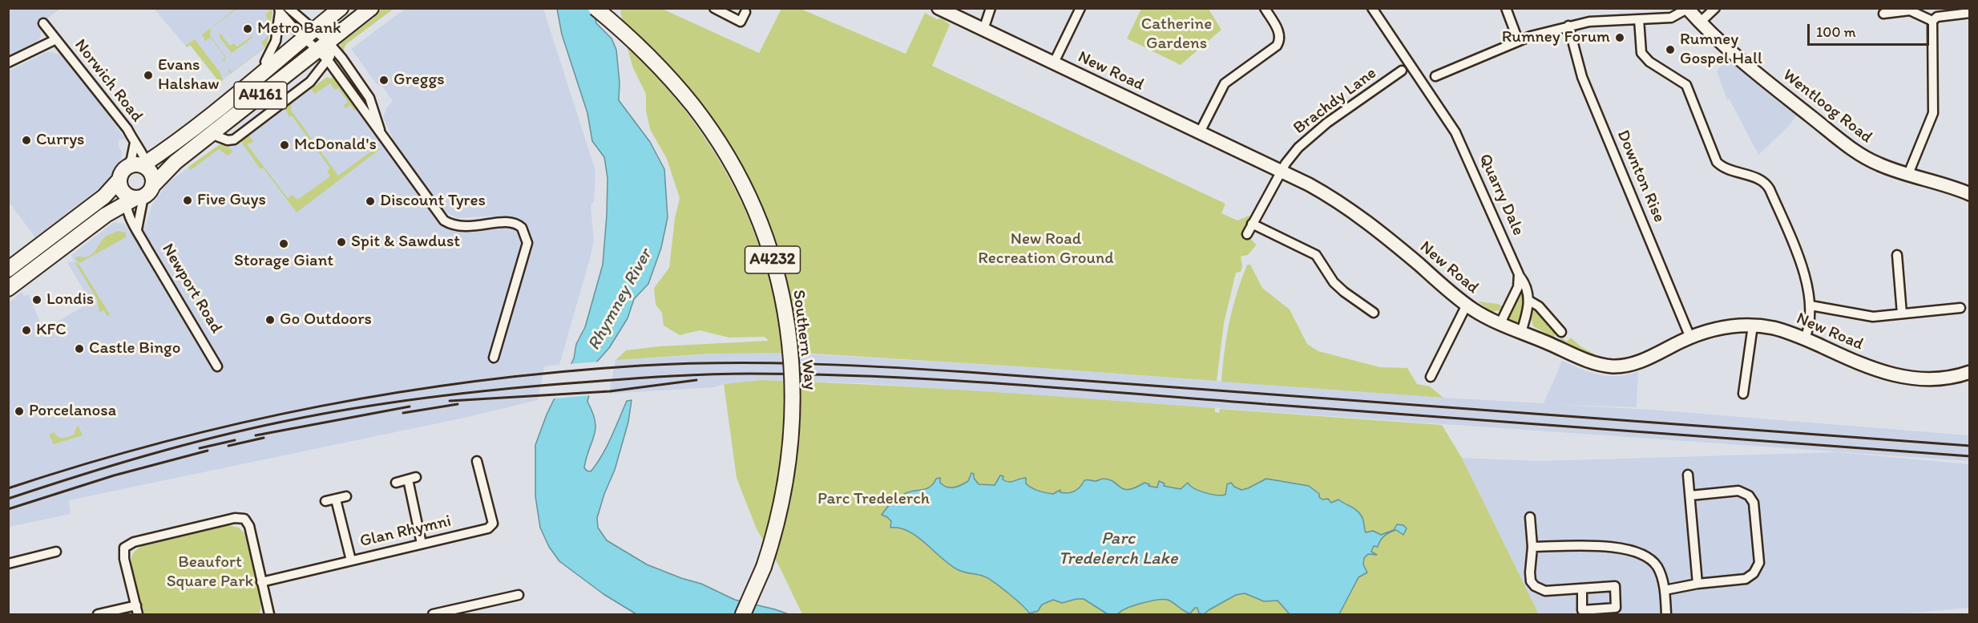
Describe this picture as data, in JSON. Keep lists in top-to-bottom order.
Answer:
{
  "streets": {
    "main road": ["A4161", "A4232", "Southern Way"],
    "street": [
      "New Road",
      "Norwich Road",
      "Brachdy Lane",
      "Wentloog Road",
      "Downton Rise",
      "Quarry Dale",
      "Newport Road",
      "Glan Rhymni"
    ]
  },
  "crossings": [
    ["New Road", "Brachdy Lane"],
    ["New Road", "Downton Rise"],
    ["Norwich Road", "A4161"],
    ["Norwich Road", "Newport Road"],
    ["A4161", "Newport Road"]
  ],
  "water": ["Rhymney River", "Parc Tredelerch Lake"],
  "parks": [
    "Catherine Gardens",
    "New Road Recreation Ground",
    "Parc Tredelerch",
    "Beaufort Square Park"
  ],
  "places": [
    "Metro Bank",
    "Rumney Forum",
    "Rumney Gospel Hall",
    "Evans Halshaw",
    "Greggs",
    "Currys",
    "McDonald's",
    "Five Guys",
    "Discount Tyres",
    "Spit & Sawdust",
    "Storage Giant",
    "Londis",
    "Go Outdoors",
    "KFC",
    "Castle Bingo",
    "Porcelanosa"
  ],
  "scale_bar": "100 m"
}
